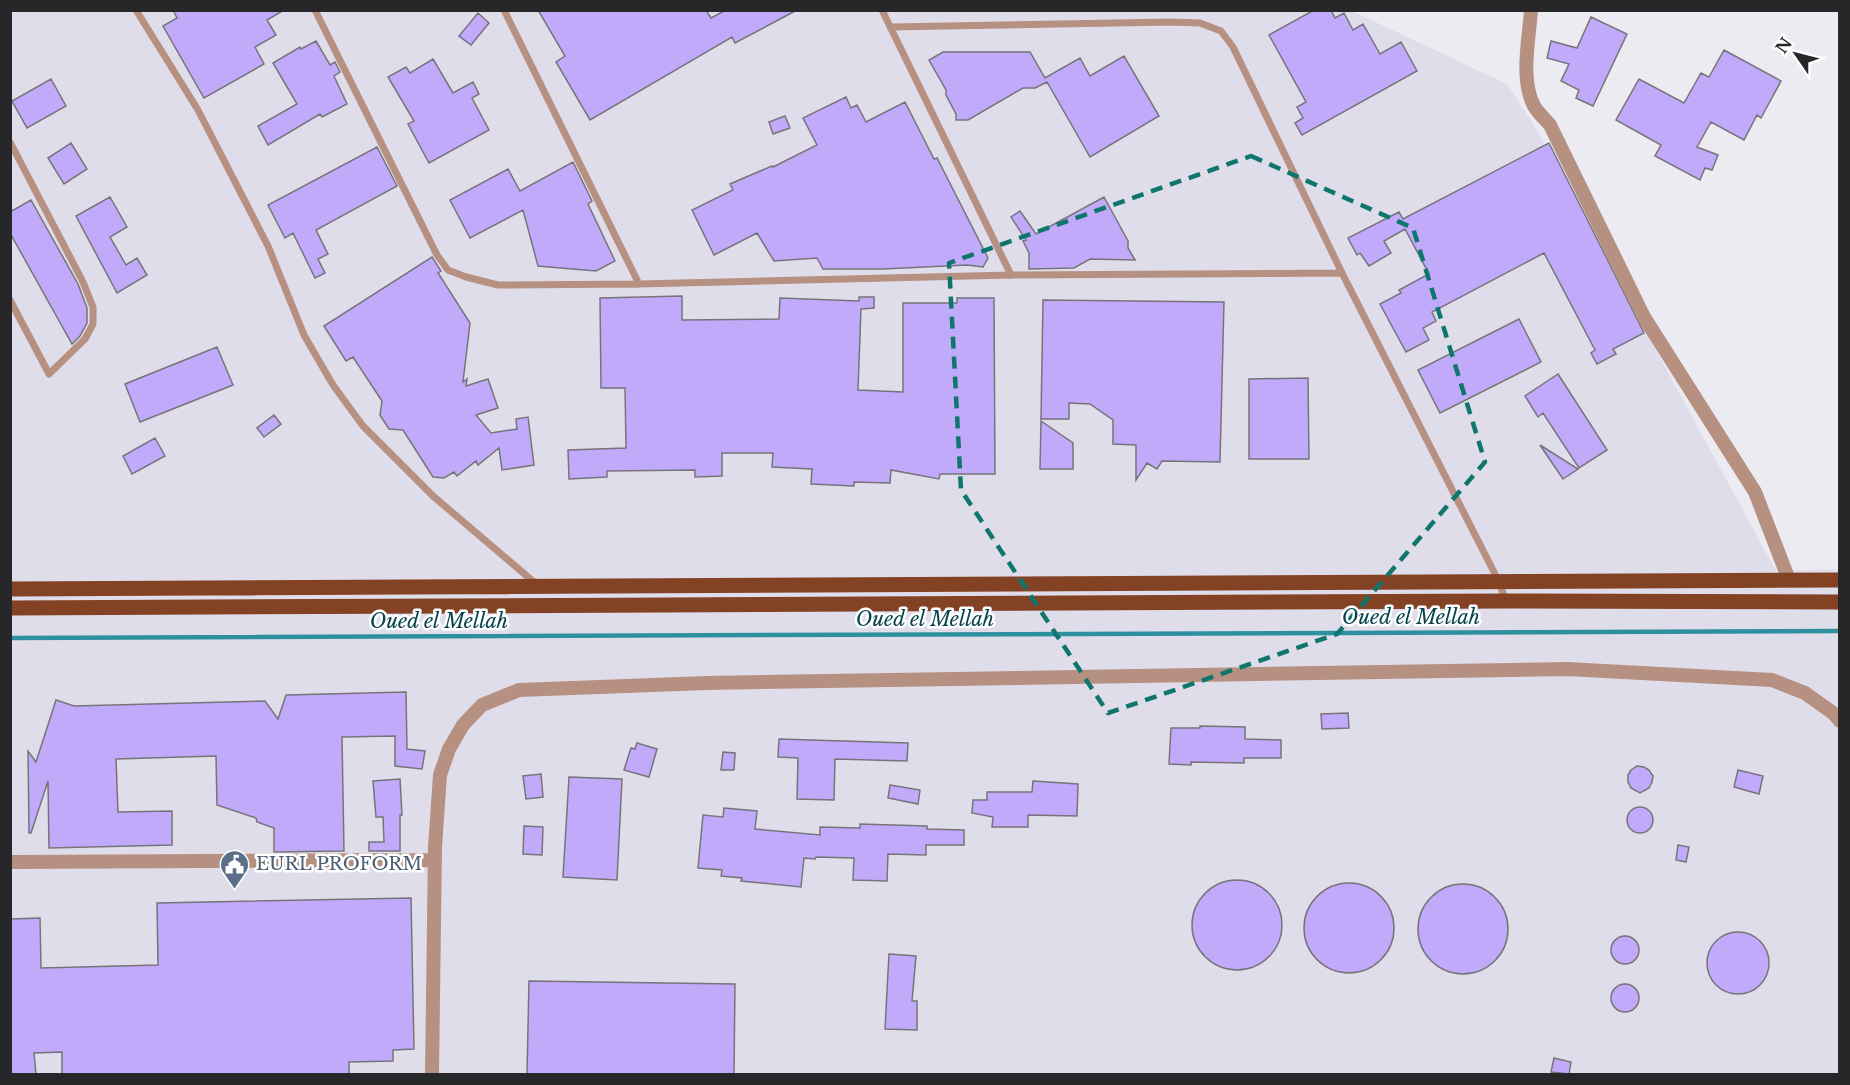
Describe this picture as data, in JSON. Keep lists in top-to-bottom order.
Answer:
{
  "water": ["Oued el Mellah"],
  "places": {
    "public building": ["EURL PROFORM"]
  },
  "north": "top left"
}
